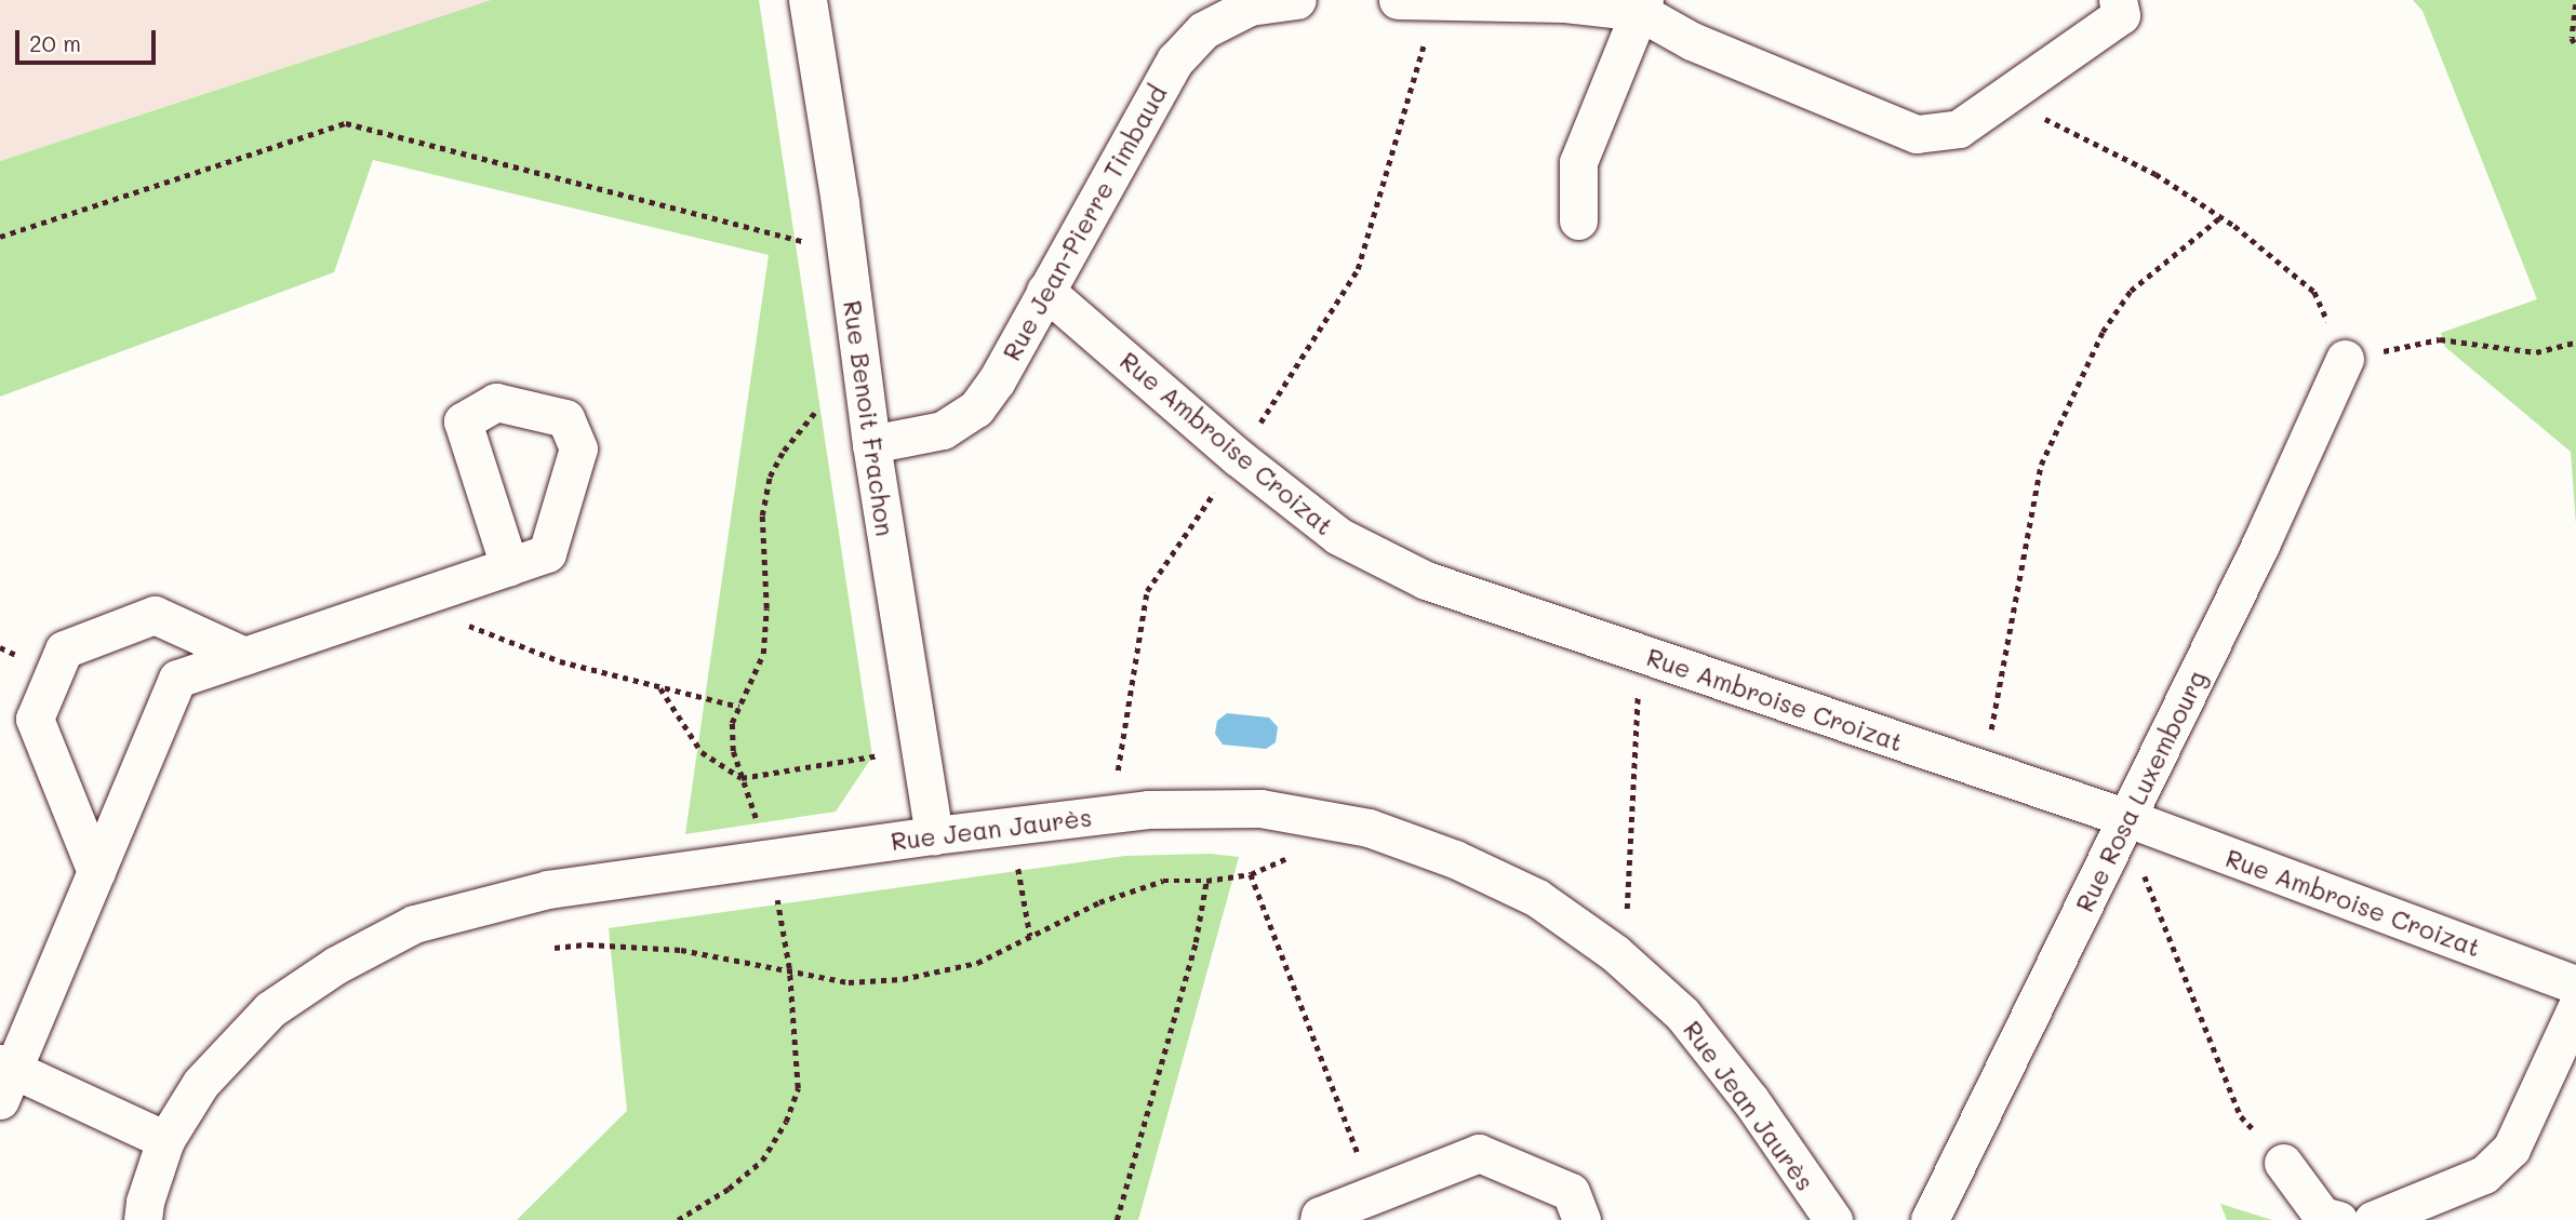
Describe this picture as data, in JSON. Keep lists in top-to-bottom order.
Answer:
{
  "streets": {
    "street": [
      "Rue Jean-Pierre Timbaud",
      "Rue Benoit Frachon",
      "Rue Ambroise Croizat",
      "Rue Rosa Luxembourg",
      "Rue Jean Jaurès"
    ]
  },
  "crossings": [
    ["Rue Jean-Pierre Timbaud", "Rue Benoit Frachon"],
    ["Rue Jean-Pierre Timbaud", "Rue Ambroise Croizat"],
    ["Rue Benoit Frachon", "Rue Jean Jaurès"],
    ["Rue Ambroise Croizat", "Rue Rosa Luxembourg"]
  ],
  "scale_bar": "20 m"
}
